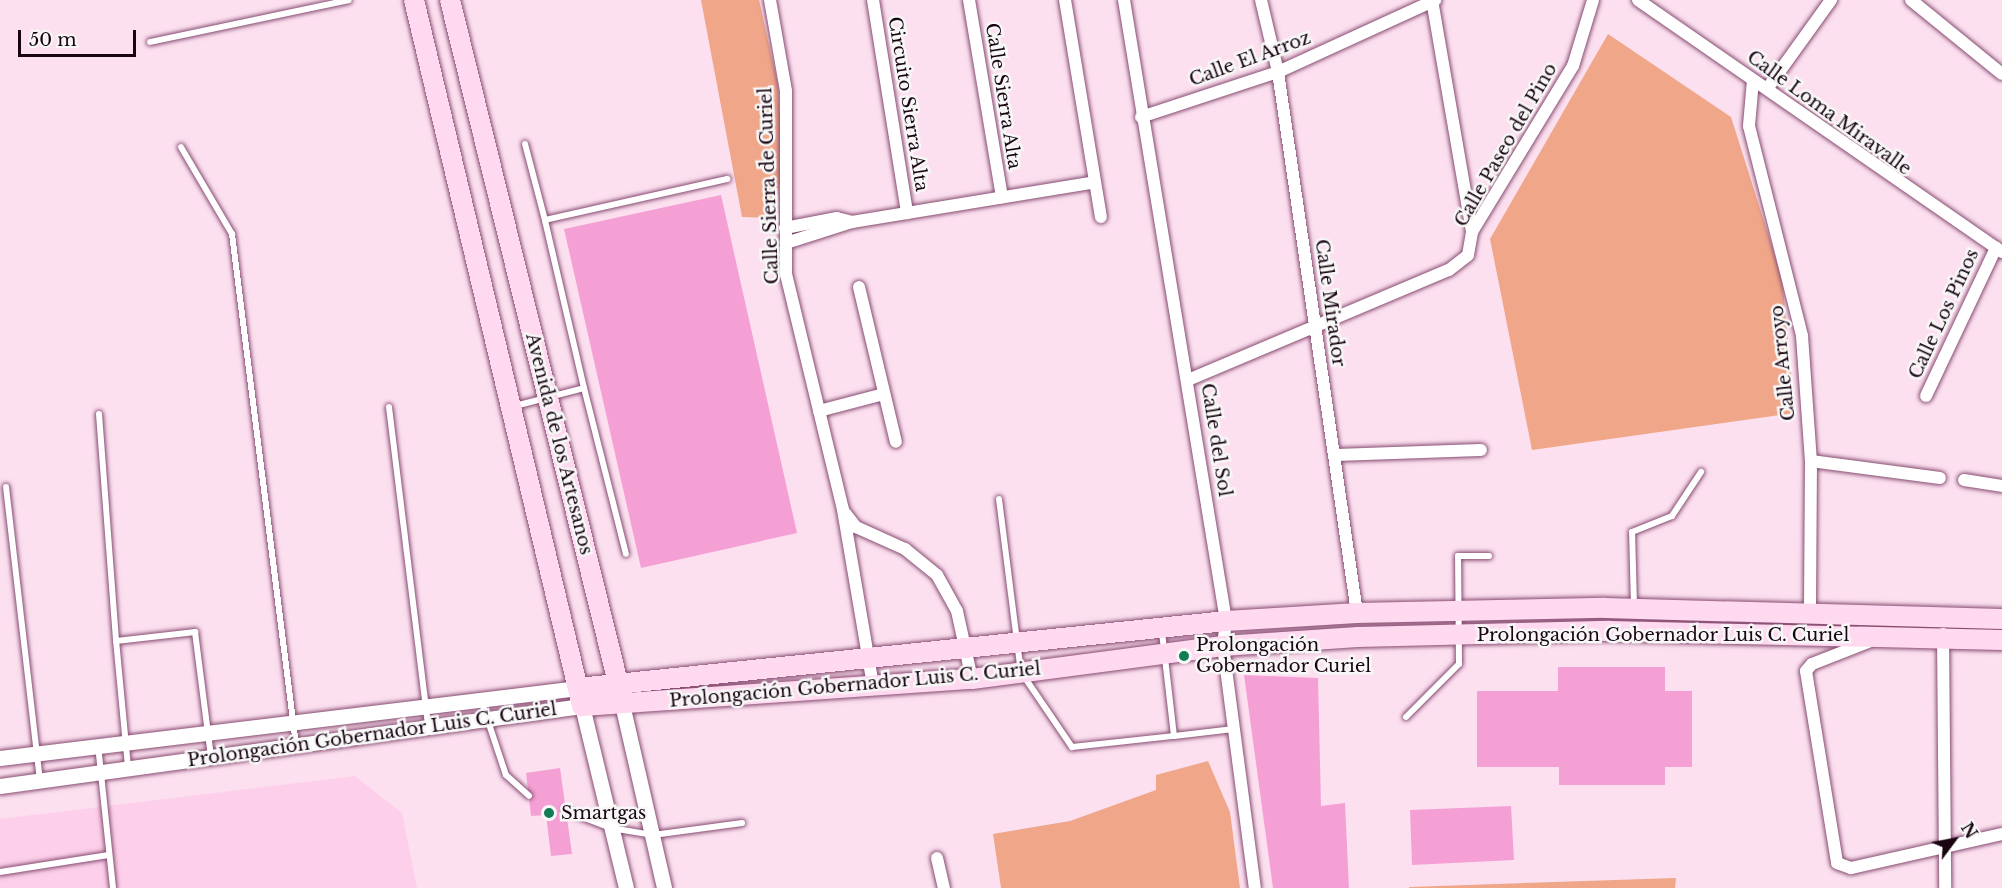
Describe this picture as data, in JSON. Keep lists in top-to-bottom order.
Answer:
{
  "streets": {
    "main road": ["Avenida de los Artesanos", "Prolongación Gobernador Luis C. Curiel"],
    "street": [
      "Calle El Arroz",
      "Calle Sierra Alta",
      "Circuito Sierra Alta",
      "Calle Loma Miravalle",
      "Calle Paseo del Pino",
      "Calle Sierra de Curiel",
      "Calle Mirador",
      "Calle Los Pinos",
      "Calle Arroyo",
      "Calle del Sol"
    ]
  },
  "crossings": [
    ["Calle El Arroz", "Calle Mirador"],
    ["Calle El Arroz", "Calle del Sol"],
    ["Calle Sierra Alta", "Circuito Sierra Alta"],
    ["Circuito Sierra Alta", "Calle Sierra de Curiel"],
    ["Calle Loma Miravalle", "Calle Los Pinos"],
    ["Calle Loma Miravalle", "Calle Arroyo"],
    ["Calle Paseo del Pino", "Calle Mirador"],
    ["Calle Paseo del Pino", "Calle del Sol"],
    ["Calle Sierra de Curiel", "Prolongación Gobernador Luis C. Curiel"],
    ["Calle Mirador", "Prolongación Gobernador Luis C. Curiel"],
    ["Calle Arroyo", "Prolongación Gobernador Luis C. Curiel"],
    ["Calle del Sol", "Prolongación Gobernador Luis C. Curiel"],
    ["Avenida de los Artesanos", "Prolongación Gobernador Luis C. Curiel"]
  ],
  "places": ["Prolongación Gobernador Curiel", "Smartgas"],
  "scale_bar": "50 m",
  "north": "top right"
}
